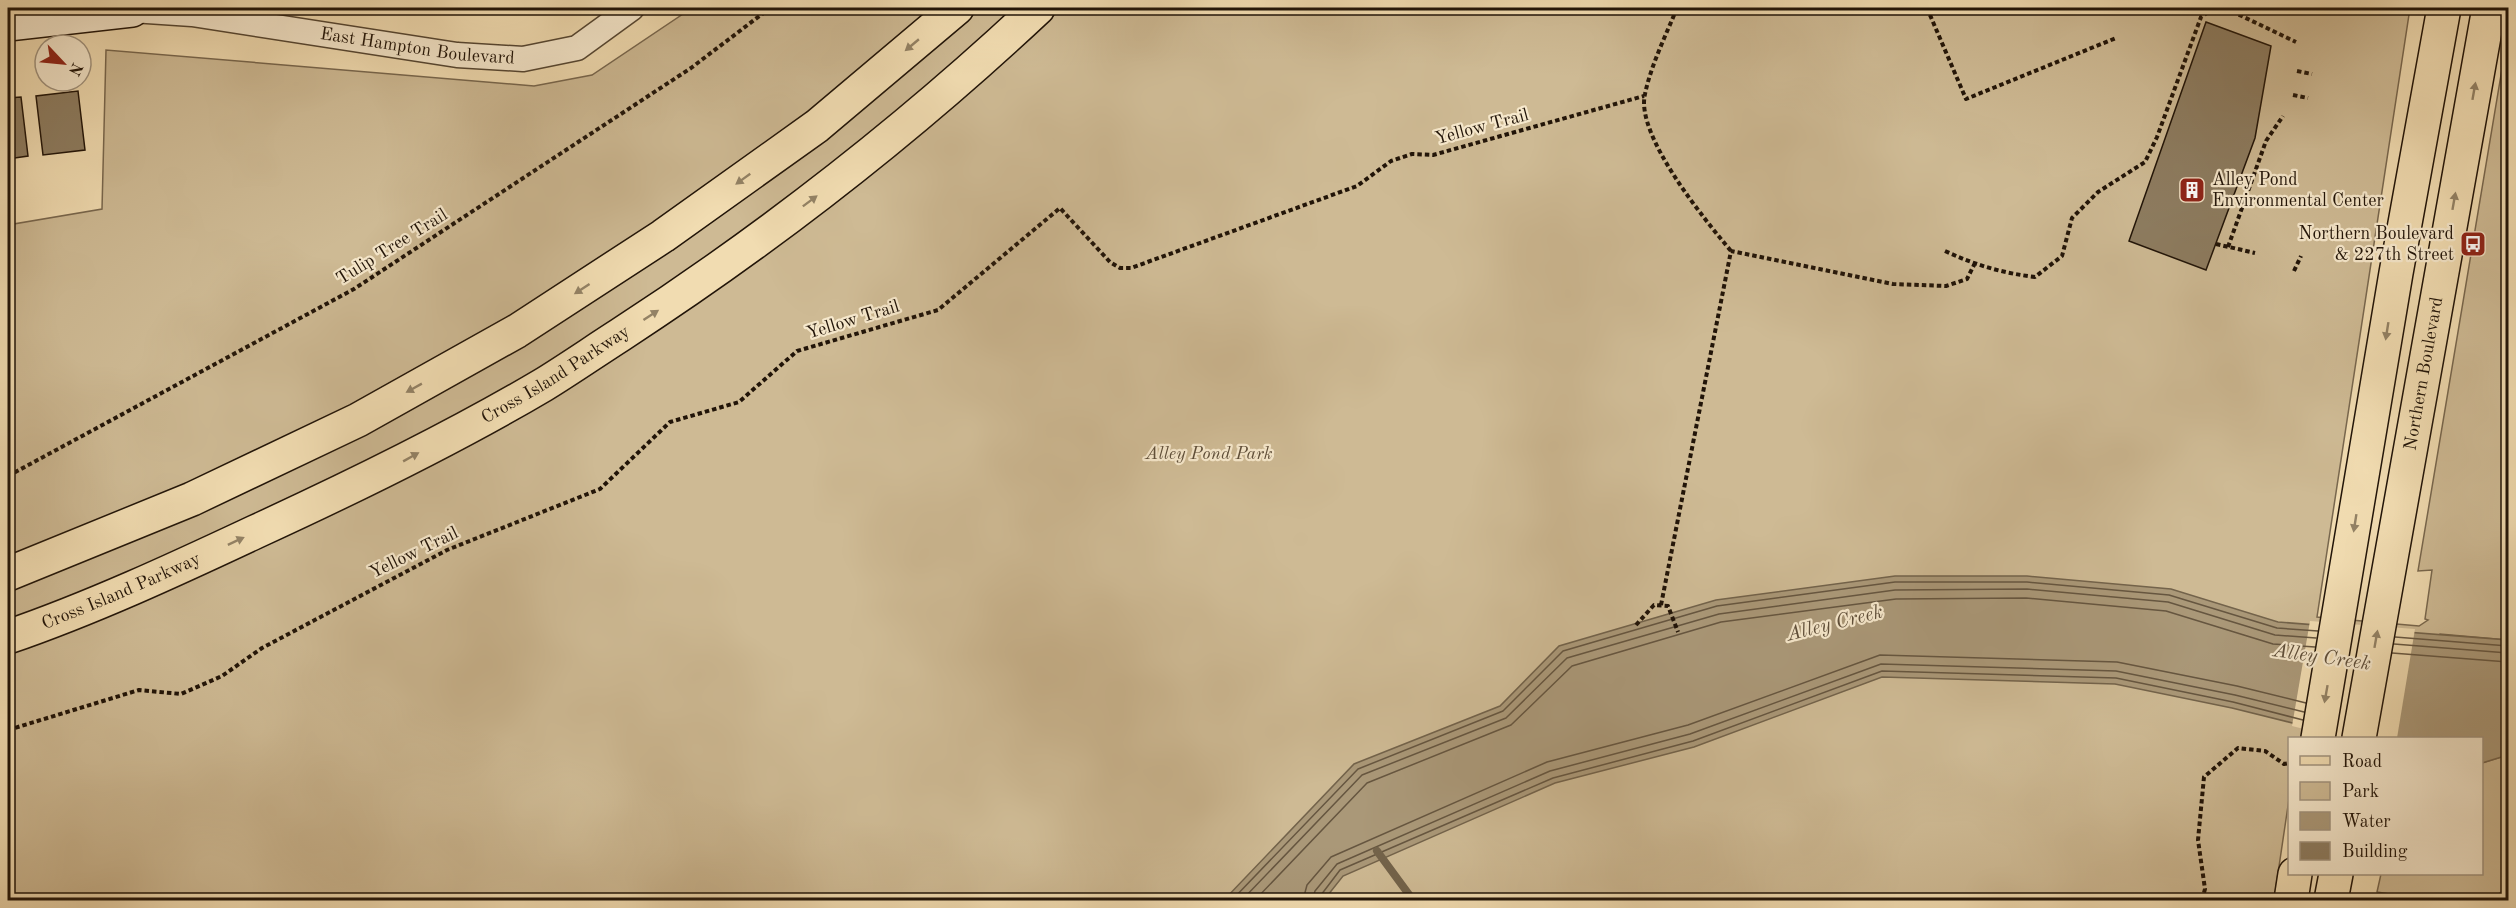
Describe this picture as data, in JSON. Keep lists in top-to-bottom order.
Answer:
{
  "streets": {
    "main road": ["Northern Boulevard", "Cross Island Parkway"],
    "street": ["East Hampton Boulevard"],
    "path": ["Yellow Trail", "Tulip Tree Trail"]
  },
  "water": ["Alley Creek"],
  "parks": ["Alley Pond Park"],
  "places": {
    "building": ["Alley Pond Environmental Center"],
    "bus stop": ["Northern Boulevard & 227th Street"]
  },
  "legend": [
    "Road",
    "Park",
    "Water",
    "Building"
  ],
  "north": "bottom right"
}
